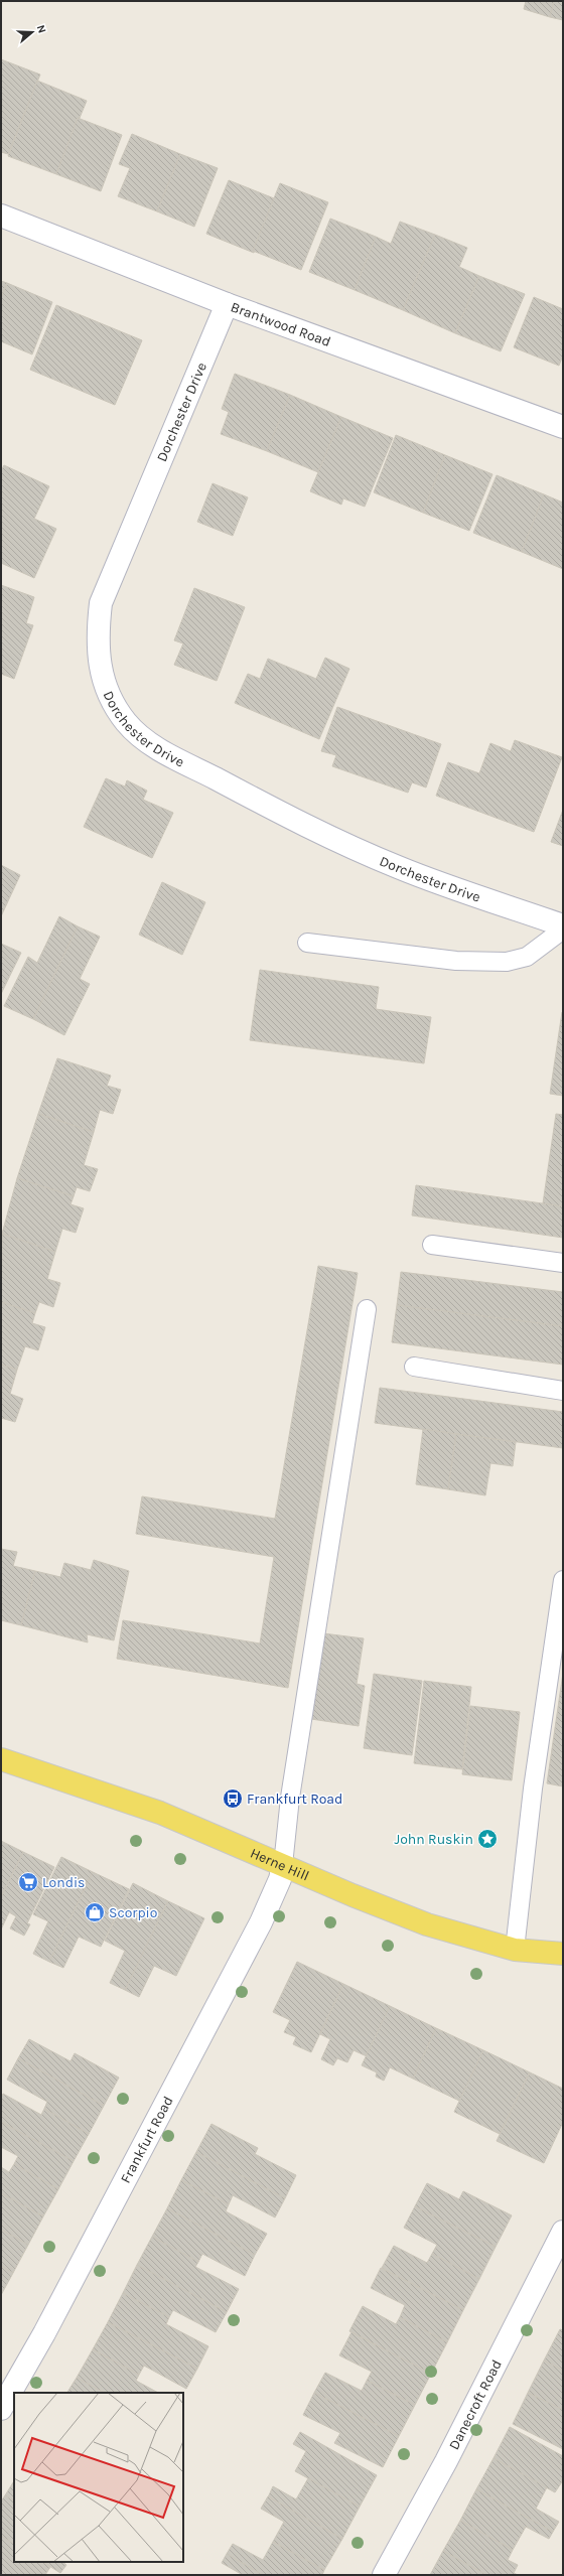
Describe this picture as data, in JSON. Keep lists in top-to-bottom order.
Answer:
{
  "streets": {
    "main road": ["Herne Hill"],
    "street": [
      "Brantwood Road",
      "Dorchester Drive",
      "Frankfurt Road",
      "Danecroft Road"
    ]
  },
  "crossings": [
    ["Brantwood Road", "Dorchester Drive"],
    ["Herne Hill", "Frankfurt Road"]
  ],
  "places": {
    "bus stop": ["Frankfurt Road"],
    "place": ["John Ruskin"],
    "supermarket": ["Londis"],
    "shop": ["Scorpio"]
  },
  "north": "right"
}
